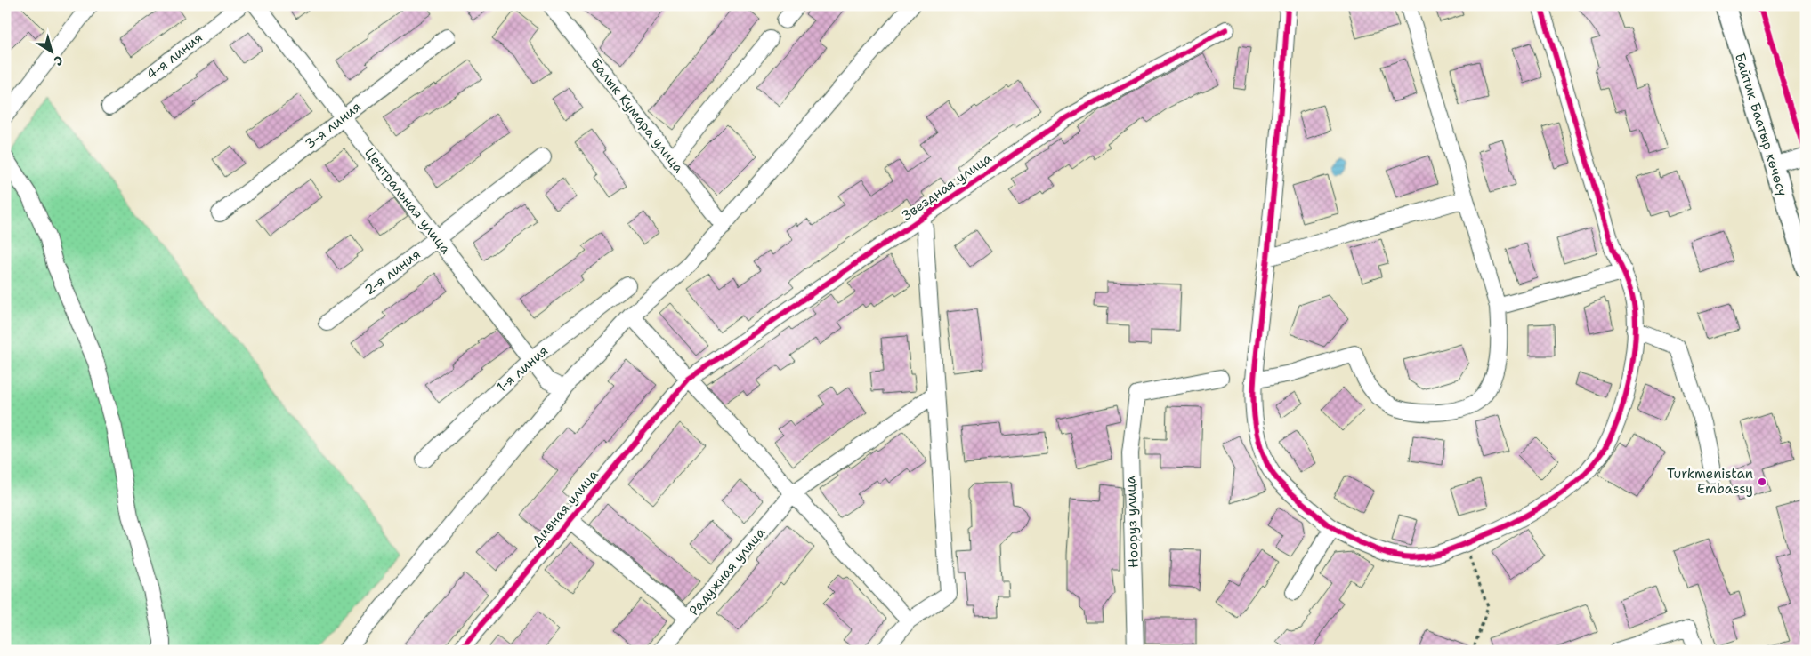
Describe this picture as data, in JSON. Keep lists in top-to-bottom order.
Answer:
{
  "streets": {
    "main road": ["Байтик Баатыр көчөсү"],
    "street": [
      "4-я линия",
      "Балык Кумара улица",
      "3-я линия",
      "Звездная улица",
      "Центральная улица",
      "2-я линия",
      "1-я линия",
      "Дивная улица",
      "Нооруз улица",
      "Радужная улица"
    ]
  },
  "crossings": [
    ["3-я линия", "Центральная улица"],
    ["Звездная улица", "Дивная улица"],
    ["Центральная улица", "2-я линия"],
    ["Центральная улица", "1-я линия"]
  ],
  "places": ["Turkmenistan Embassy"],
  "north": "bottom right"
}
